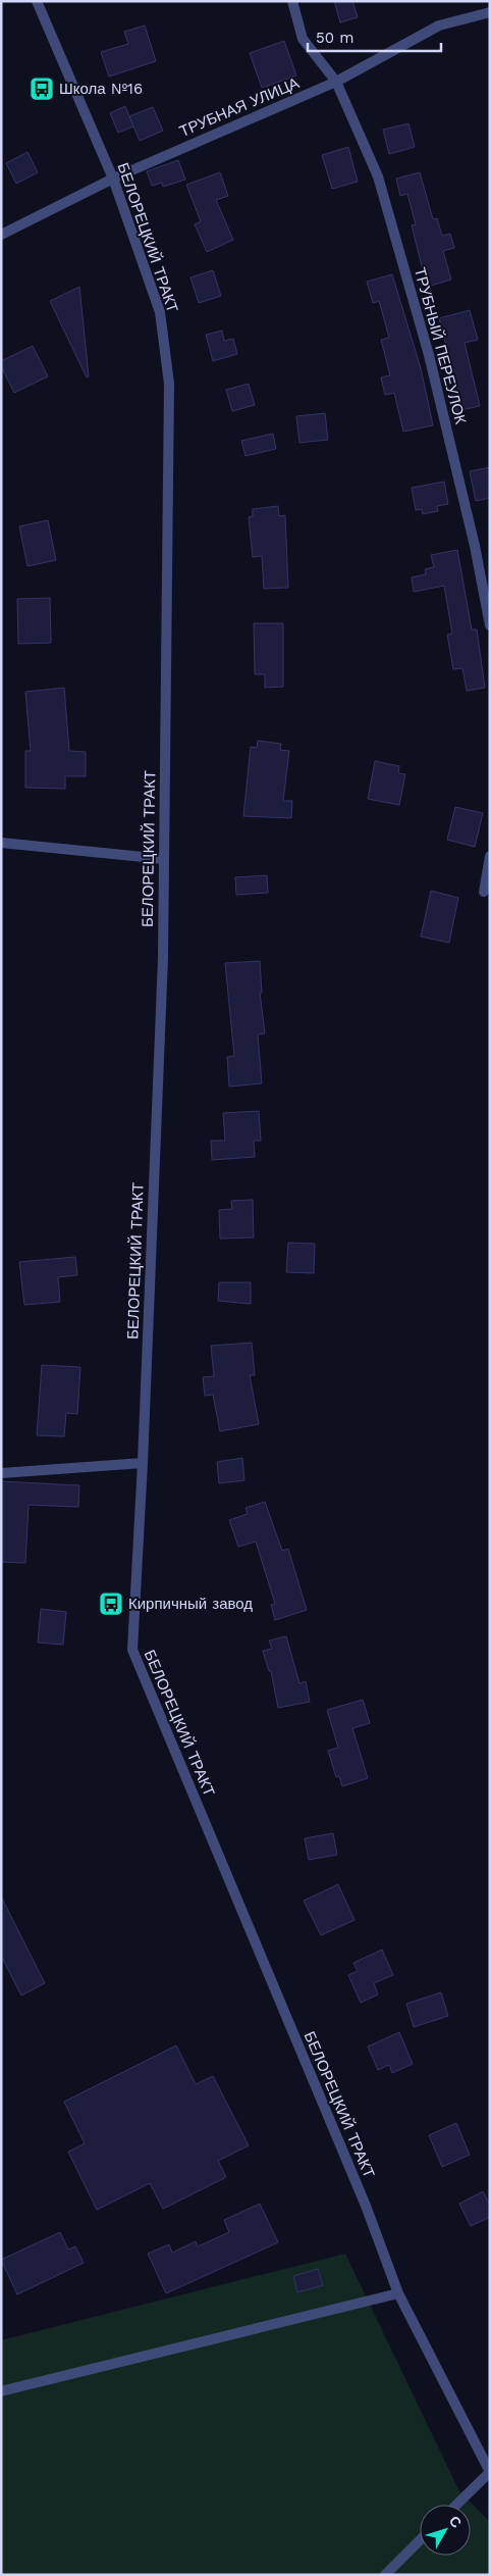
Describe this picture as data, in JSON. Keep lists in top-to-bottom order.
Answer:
{
  "streets": {
    "street": ["ТРУБНАЯ УЛИЦА", "БЕЛОРЕЦКИЙ ТРАКТ", "ТРУБНЫЙ ПЕРЕУЛОК"]
  },
  "crossings": [
    ["ТРУБНАЯ УЛИЦА", "БЕЛОРЕЦКИЙ ТРАКТ"],
    ["ТРУБНАЯ УЛИЦА", "ТРУБНЫЙ ПЕРЕУЛОК"]
  ],
  "places": {
    "bus stop": ["Школа №16", "Кирпичный завод"]
  },
  "scale_bar": "50 m",
  "north": "top right"
}
